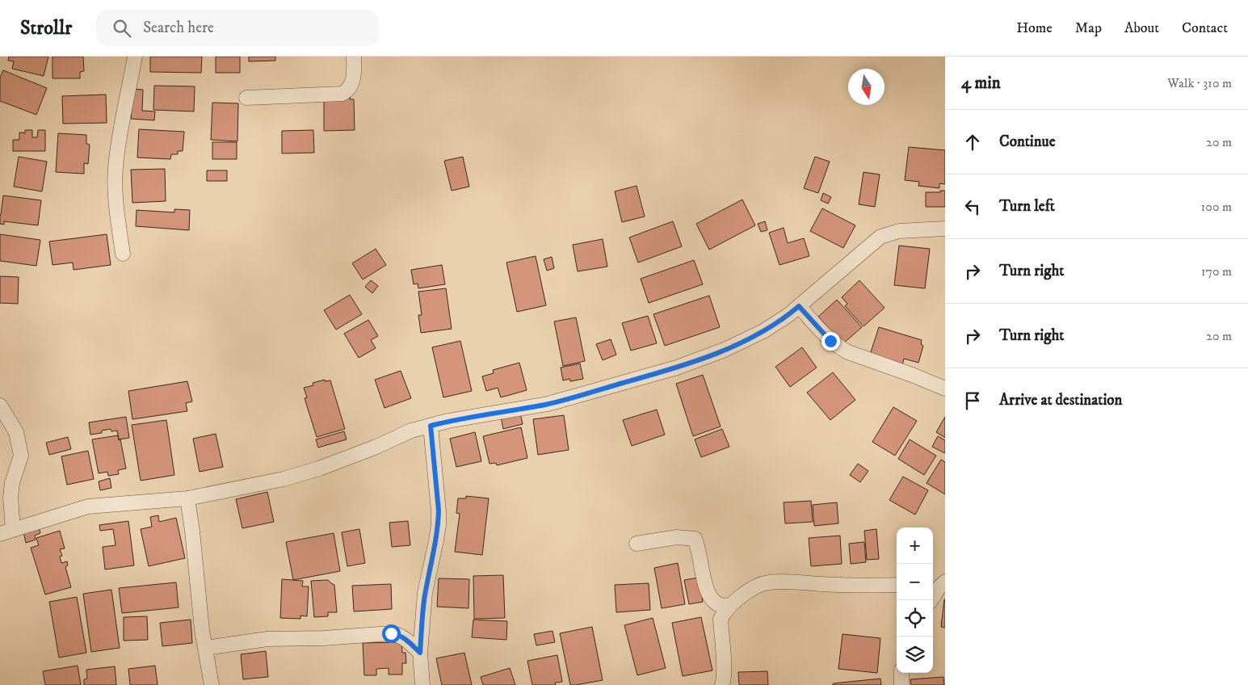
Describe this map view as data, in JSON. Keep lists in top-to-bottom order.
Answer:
{
  "north": "bottom",
  "page": {
    "header": "Strollr",
    "search": "Search here",
    "nav": [
      "Home",
      "Map",
      "About",
      "Contact"
    ],
    "heading": ["4 min", "Walk · 310 m"],
    "list": [
      ["Continue", "20 m"],
      ["Turn left", "100 m"],
      ["Turn right", "170 m"],
      ["Turn right", "20 m"],
      "Arrive at destination"
    ],
    "map_buttons": ["+", "−"]
  }
}
